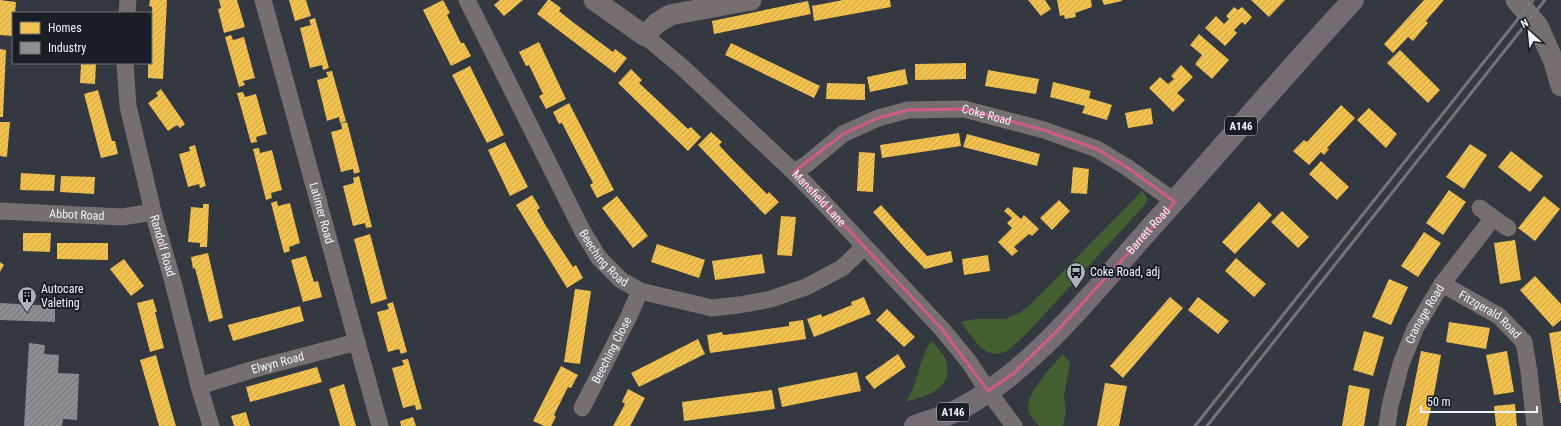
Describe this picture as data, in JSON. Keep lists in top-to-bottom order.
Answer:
{
  "streets": {
    "highway": ["A146", "Barrett Road"],
    "street": [
      "Coke Road",
      "Mansfield Lane",
      "Latimer Road",
      "Abbot Road",
      "Randolf Road",
      "Beeching Road",
      "Cranage Road",
      "Fitzgerald Road",
      "Beeching Close",
      "Elwyn Road"
    ]
  },
  "crossings": [
    ["Coke Road", "Mansfield Lane"],
    ["Coke Road", "Barrett Road"],
    ["Mansfield Lane", "Barrett Road"],
    ["Mansfield Lane", "Beeching Road"],
    ["Latimer Road", "Elwyn Road"],
    ["Abbot Road", "Randolf Road"],
    ["Randolf Road", "Elwyn Road"],
    ["Beeching Road", "Beeching Close"],
    ["Cranage Road", "Fitzgerald Road"]
  ],
  "places": {
    "bus stop": ["Coke Road, adj"],
    "building": ["Autocare Valeting"]
  },
  "legend": ["Homes", "Industry"],
  "scale_bar": "50 m",
  "north": "top left"
}
